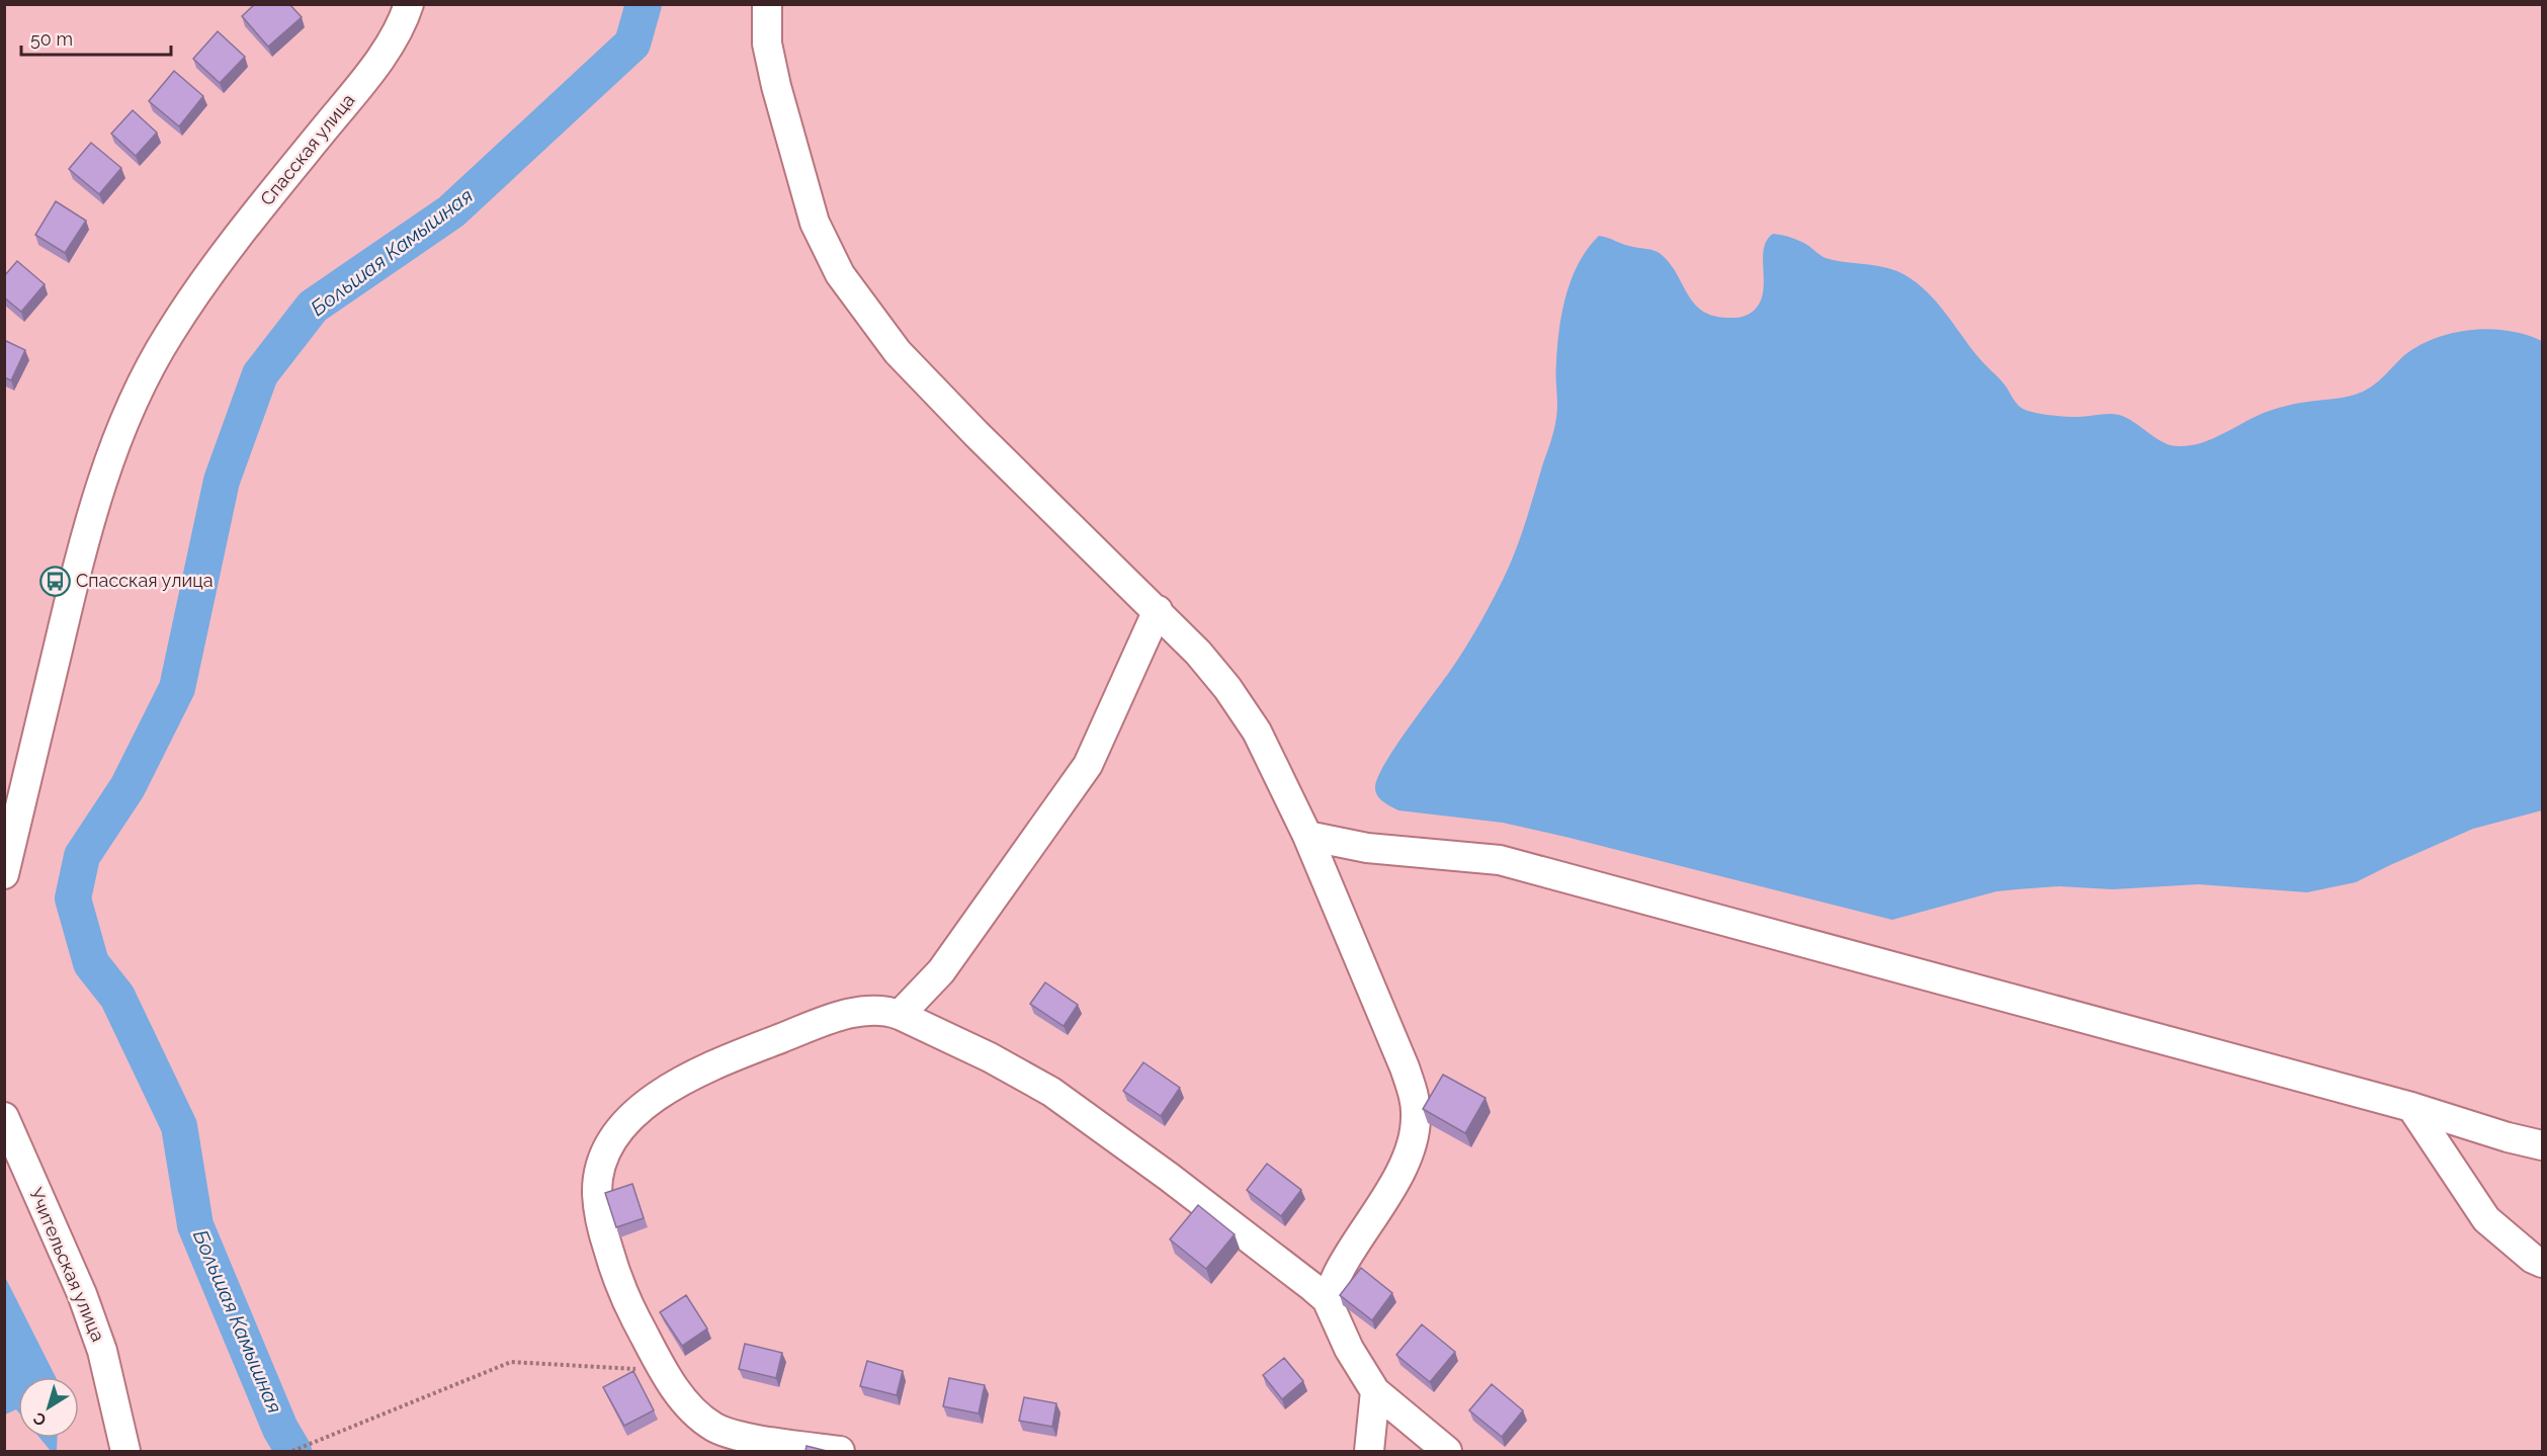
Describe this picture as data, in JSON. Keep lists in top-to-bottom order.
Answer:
{
  "streets": {
    "street": ["Спасская улица", "Учительская улица"]
  },
  "water": ["Большая Камышная"],
  "places": {
    "bus stop": ["Спасская улица"]
  },
  "scale_bar": "50 m",
  "north": "bottom left"
}
